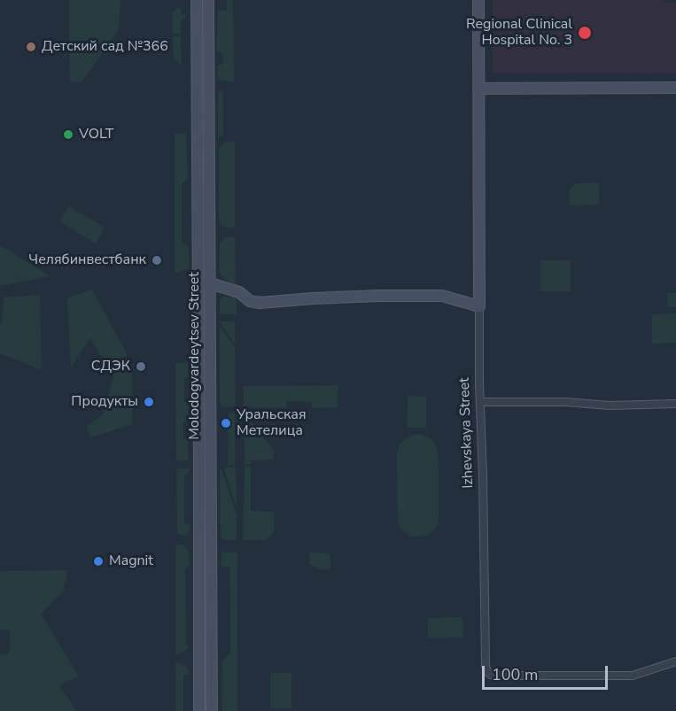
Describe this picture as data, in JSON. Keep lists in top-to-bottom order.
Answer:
{
  "streets": {
    "main road": ["Molodogvardeytsev Street", "Izhevskaya Street"]
  },
  "places": [
    "Regional Clinical Hospital No. 3",
    "Детский сад №366",
    "VOLT",
    "Челябинвестбанк",
    "СДЭК",
    "Продукты",
    "Уральская Метелица",
    "Magnit"
  ],
  "scale_bar": "100 m"
}
